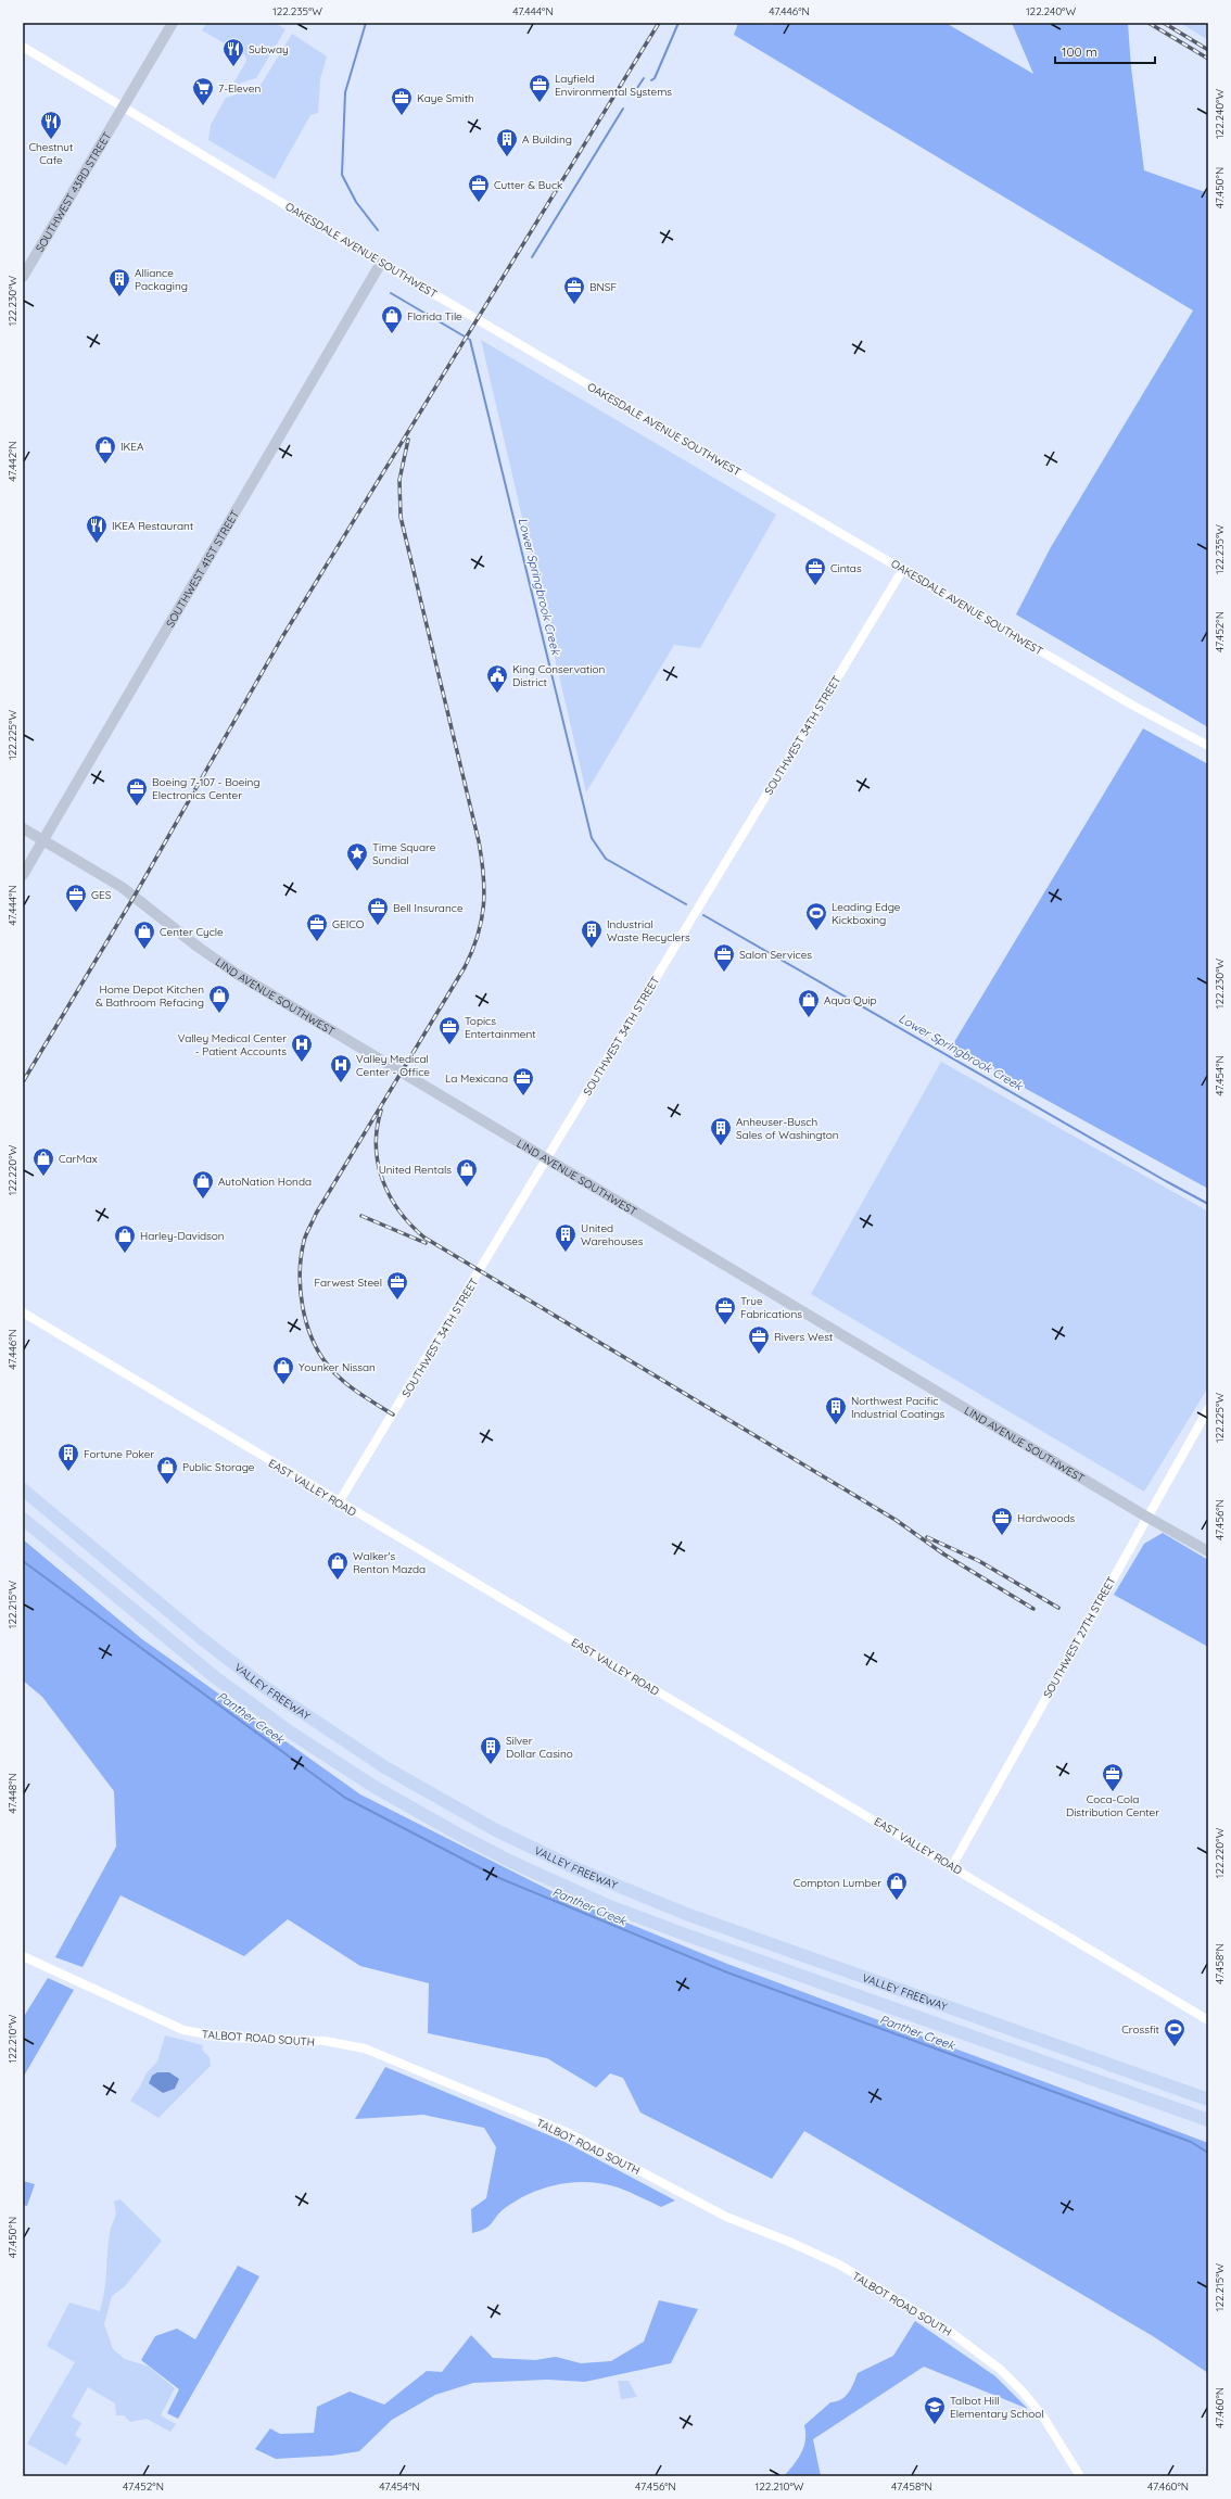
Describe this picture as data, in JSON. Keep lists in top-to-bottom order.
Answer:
{
  "streets": {
    "highway": ["VALLEY FREEWAY"],
    "main road": ["SOUTHWEST 43RD STREET", "SOUTHWEST 41ST STREET", "LIND AVENUE SOUTHWEST"],
    "street": [
      "OAKESDALE AVENUE SOUTHWEST",
      "SOUTHWEST 34TH STREET",
      "EAST VALLEY ROAD",
      "SOUTHWEST 27TH STREET",
      "TALBOT ROAD SOUTH"
    ]
  },
  "crossings": [
    ["SOUTHWEST 43RD STREET", "OAKESDALE AVENUE SOUTHWEST"],
    ["OAKESDALE AVENUE SOUTHWEST", "SOUTHWEST 41ST STREET"],
    ["OAKESDALE AVENUE SOUTHWEST", "SOUTHWEST 34TH STREET"],
    ["SOUTHWEST 41ST STREET", "LIND AVENUE SOUTHWEST"],
    ["SOUTHWEST 34TH STREET", "LIND AVENUE SOUTHWEST"],
    ["SOUTHWEST 34TH STREET", "EAST VALLEY ROAD"],
    ["LIND AVENUE SOUTHWEST", "SOUTHWEST 27TH STREET"],
    ["EAST VALLEY ROAD", "SOUTHWEST 27TH STREET"]
  ],
  "water": ["Lower Springbrook Creek", "Panther Creek"],
  "places": {
    "restaurant": ["Subway", "Chestnut Cafe", "IKEA Restaurant"],
    "office": [
      "Layfield Environmental Systems",
      "Kaye Smith",
      "Cutter & Buck",
      "BNSF",
      "Cintas",
      "Boeing 7-107 - Boeing Electronics Center",
      "GES",
      "Bell Insurance",
      "GEICO",
      "Salon Services",
      "Topics Entertainment",
      "La Mexicana",
      "Farwest Steel",
      "True Fabrications",
      "Rivers West",
      "Hardwoods",
      "Coca-Cola Distribution Center"
    ],
    "supermarket": ["7-Eleven"],
    "building": [
      "A Building",
      "Alliance Packaging",
      "Industrial Waste Recyclers",
      "Anheuser-Busch Sales of Washington",
      "United Warehouses",
      "Northwest Pacific Industrial Coatings",
      "Fortune Poker",
      "Silver Dollar Casino"
    ],
    "shop": [
      "Florida Tile",
      "IKEA",
      "Center Cycle",
      "Home Depot Kitchen & Bathroom Refacing",
      "Aqua Quip",
      "CarMax",
      "United Rentals",
      "AutoNation Honda",
      "Harley-Davidson",
      "Younker Nissan",
      "Public Storage",
      "Walker's Renton Mazda",
      "Compton Lumber"
    ],
    "public building": ["King Conservation District"],
    "place": ["Time Square Sundial"],
    "sports": ["Leading Edge Kickboxing", "Crossfit"],
    "hospital": ["Valley Medical Center - Patient Accounts", "Valley Medical Center - Office"],
    "school or university": ["Talbot Hill Elementary School"]
  },
  "scale_bar": "100 m",
  "coordinates": [
    "122.235°W",
    "47.444°N",
    "47.446°N",
    "122.240°W",
    "47.450°N",
    "122.230°W",
    "47.442°N",
    "47.452°N",
    "122.225°W",
    "47.454°N",
    "122.220°W",
    "47.456°N",
    "122.215°W",
    "47.448°N",
    "47.458°N",
    "122.210°W",
    "47.460°N"
  ]
}
